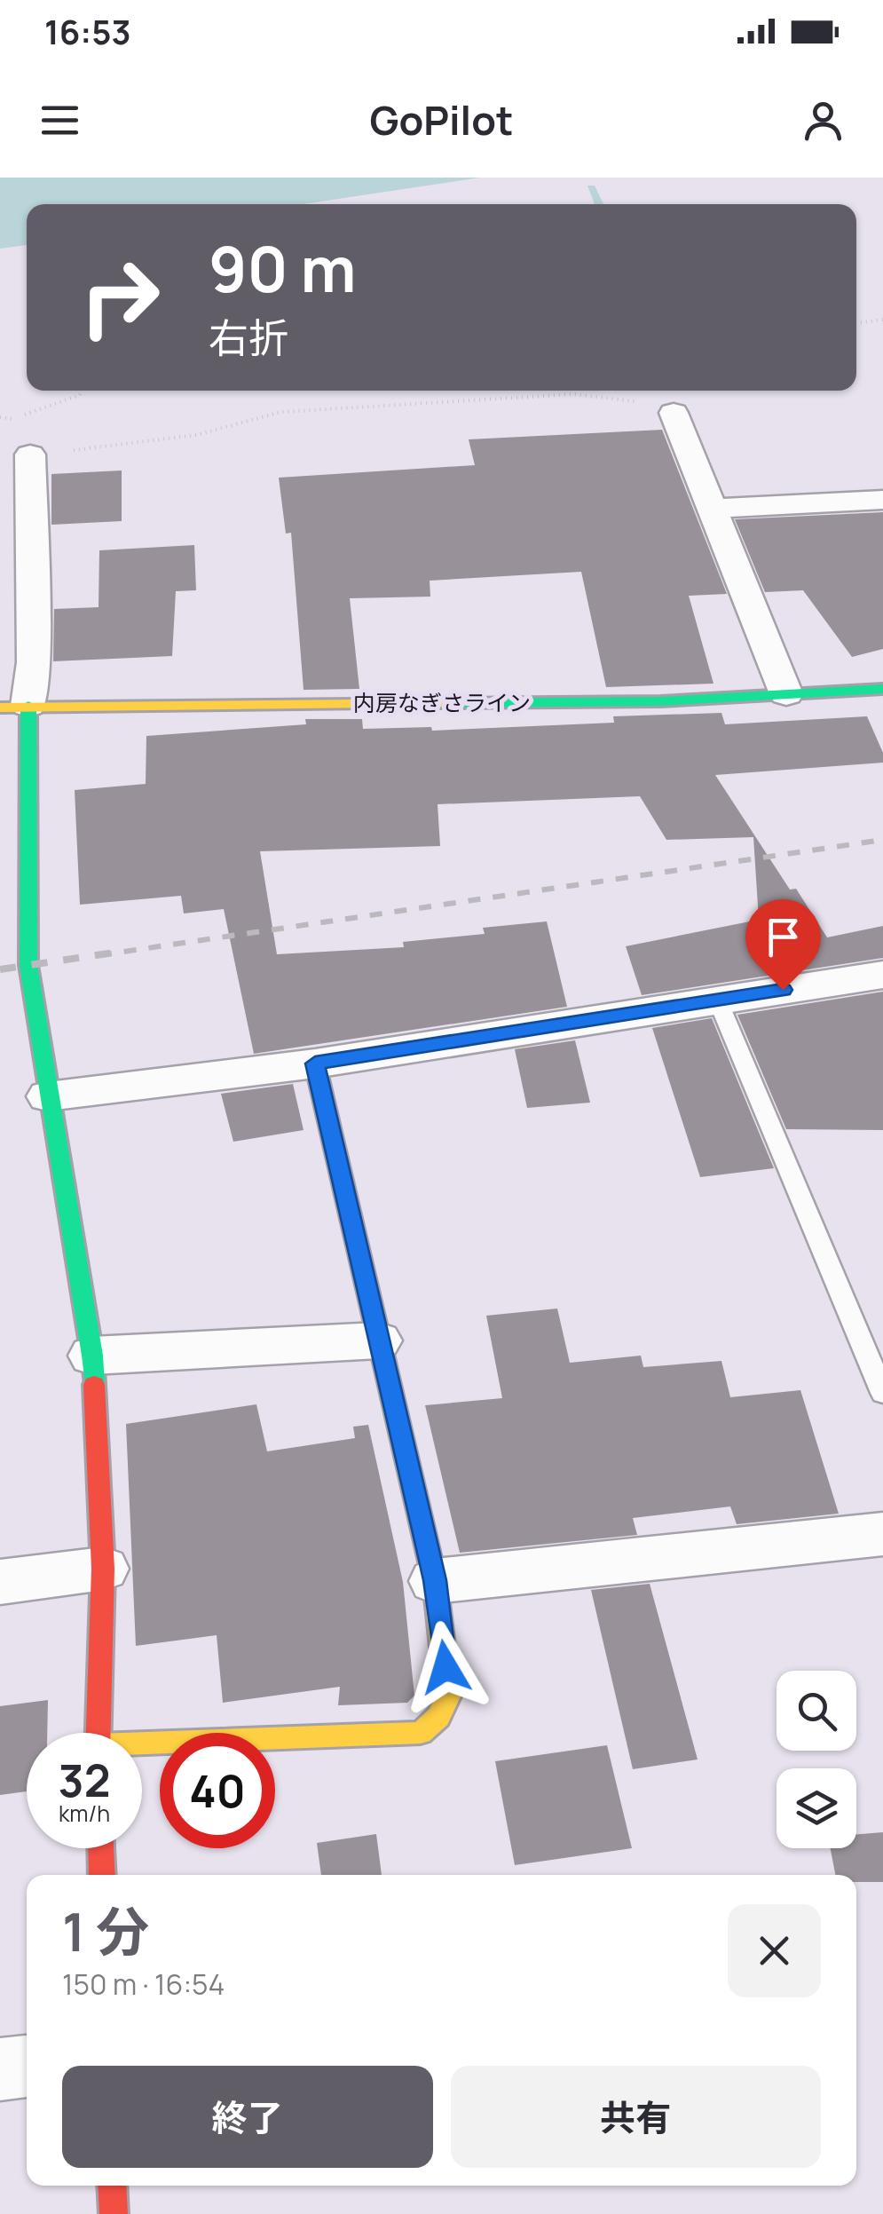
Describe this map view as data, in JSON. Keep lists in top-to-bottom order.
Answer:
{
  "streets": {
    "street": ["内房なぎさライン"]
  },
  "page": {
    "status": "16:53",
    "header": "GoPilot",
    "turn": ["90 m", "右折"],
    "speed": "32 km/h",
    "limit": "40",
    "heading": ["1 分", "150 m · 16:54"],
    "buttons": ["終了", "共有"]
  }
}
